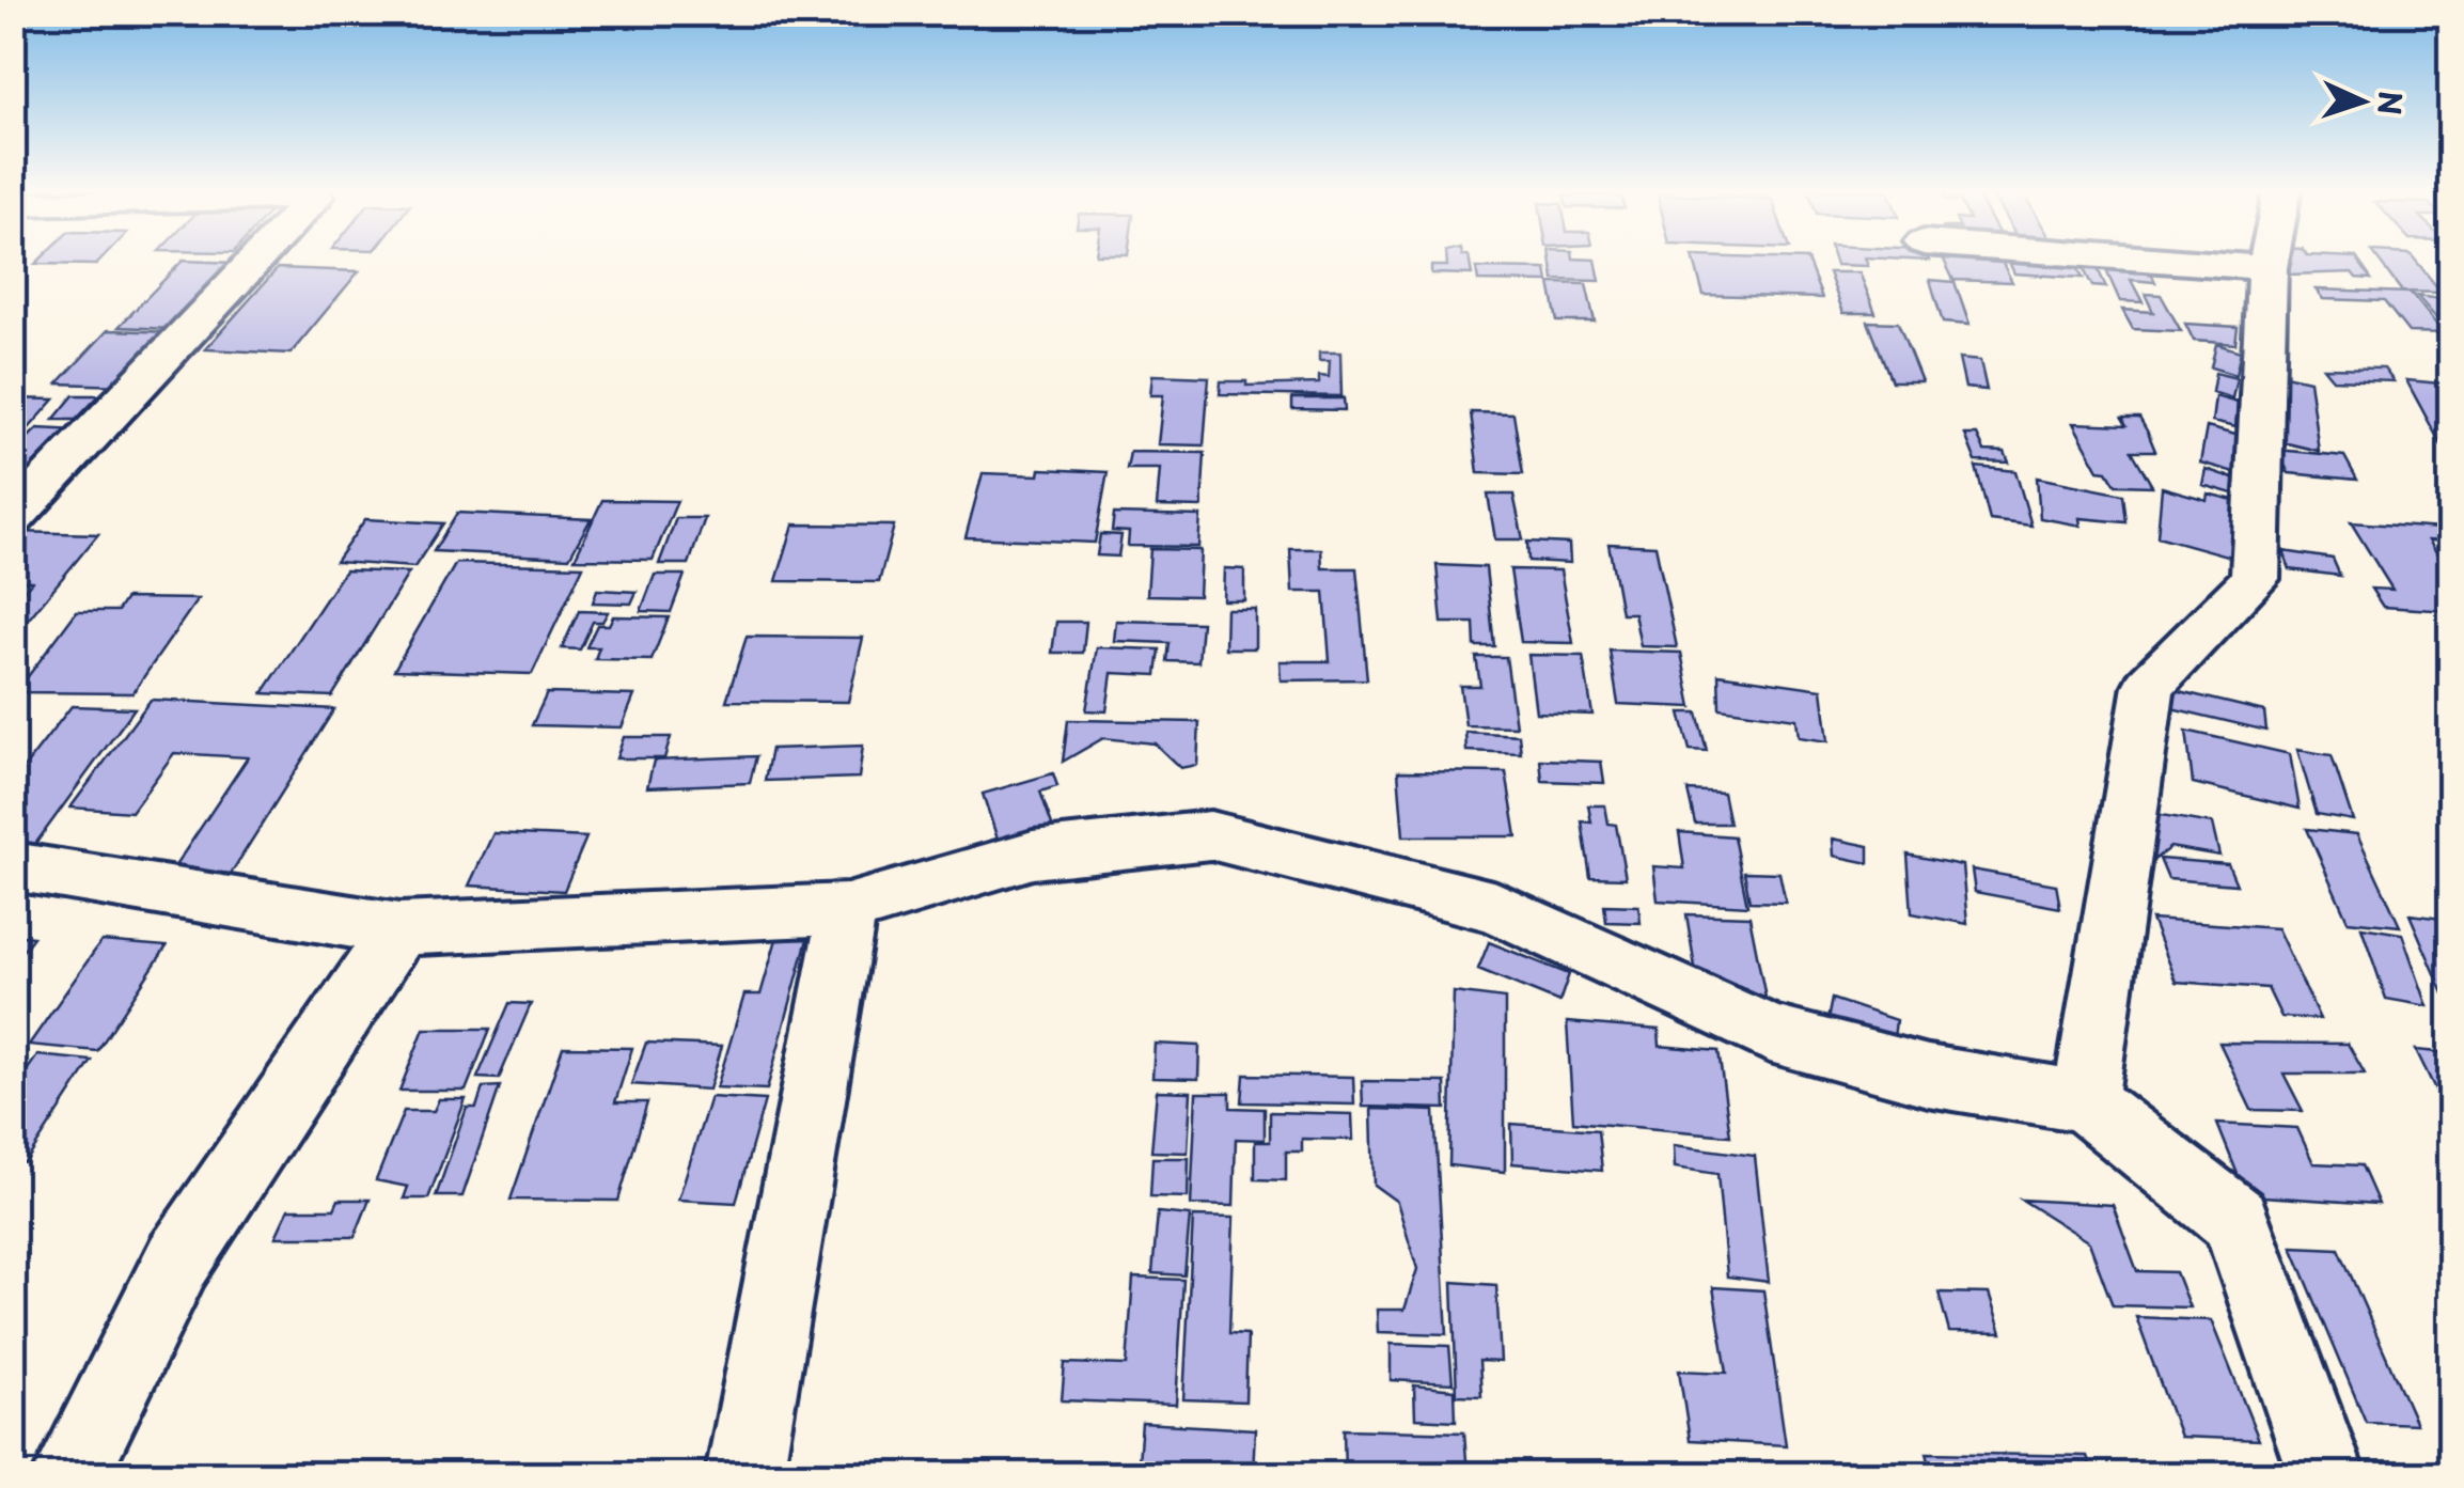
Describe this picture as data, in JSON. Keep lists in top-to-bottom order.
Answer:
{
  "north": "right"
}
